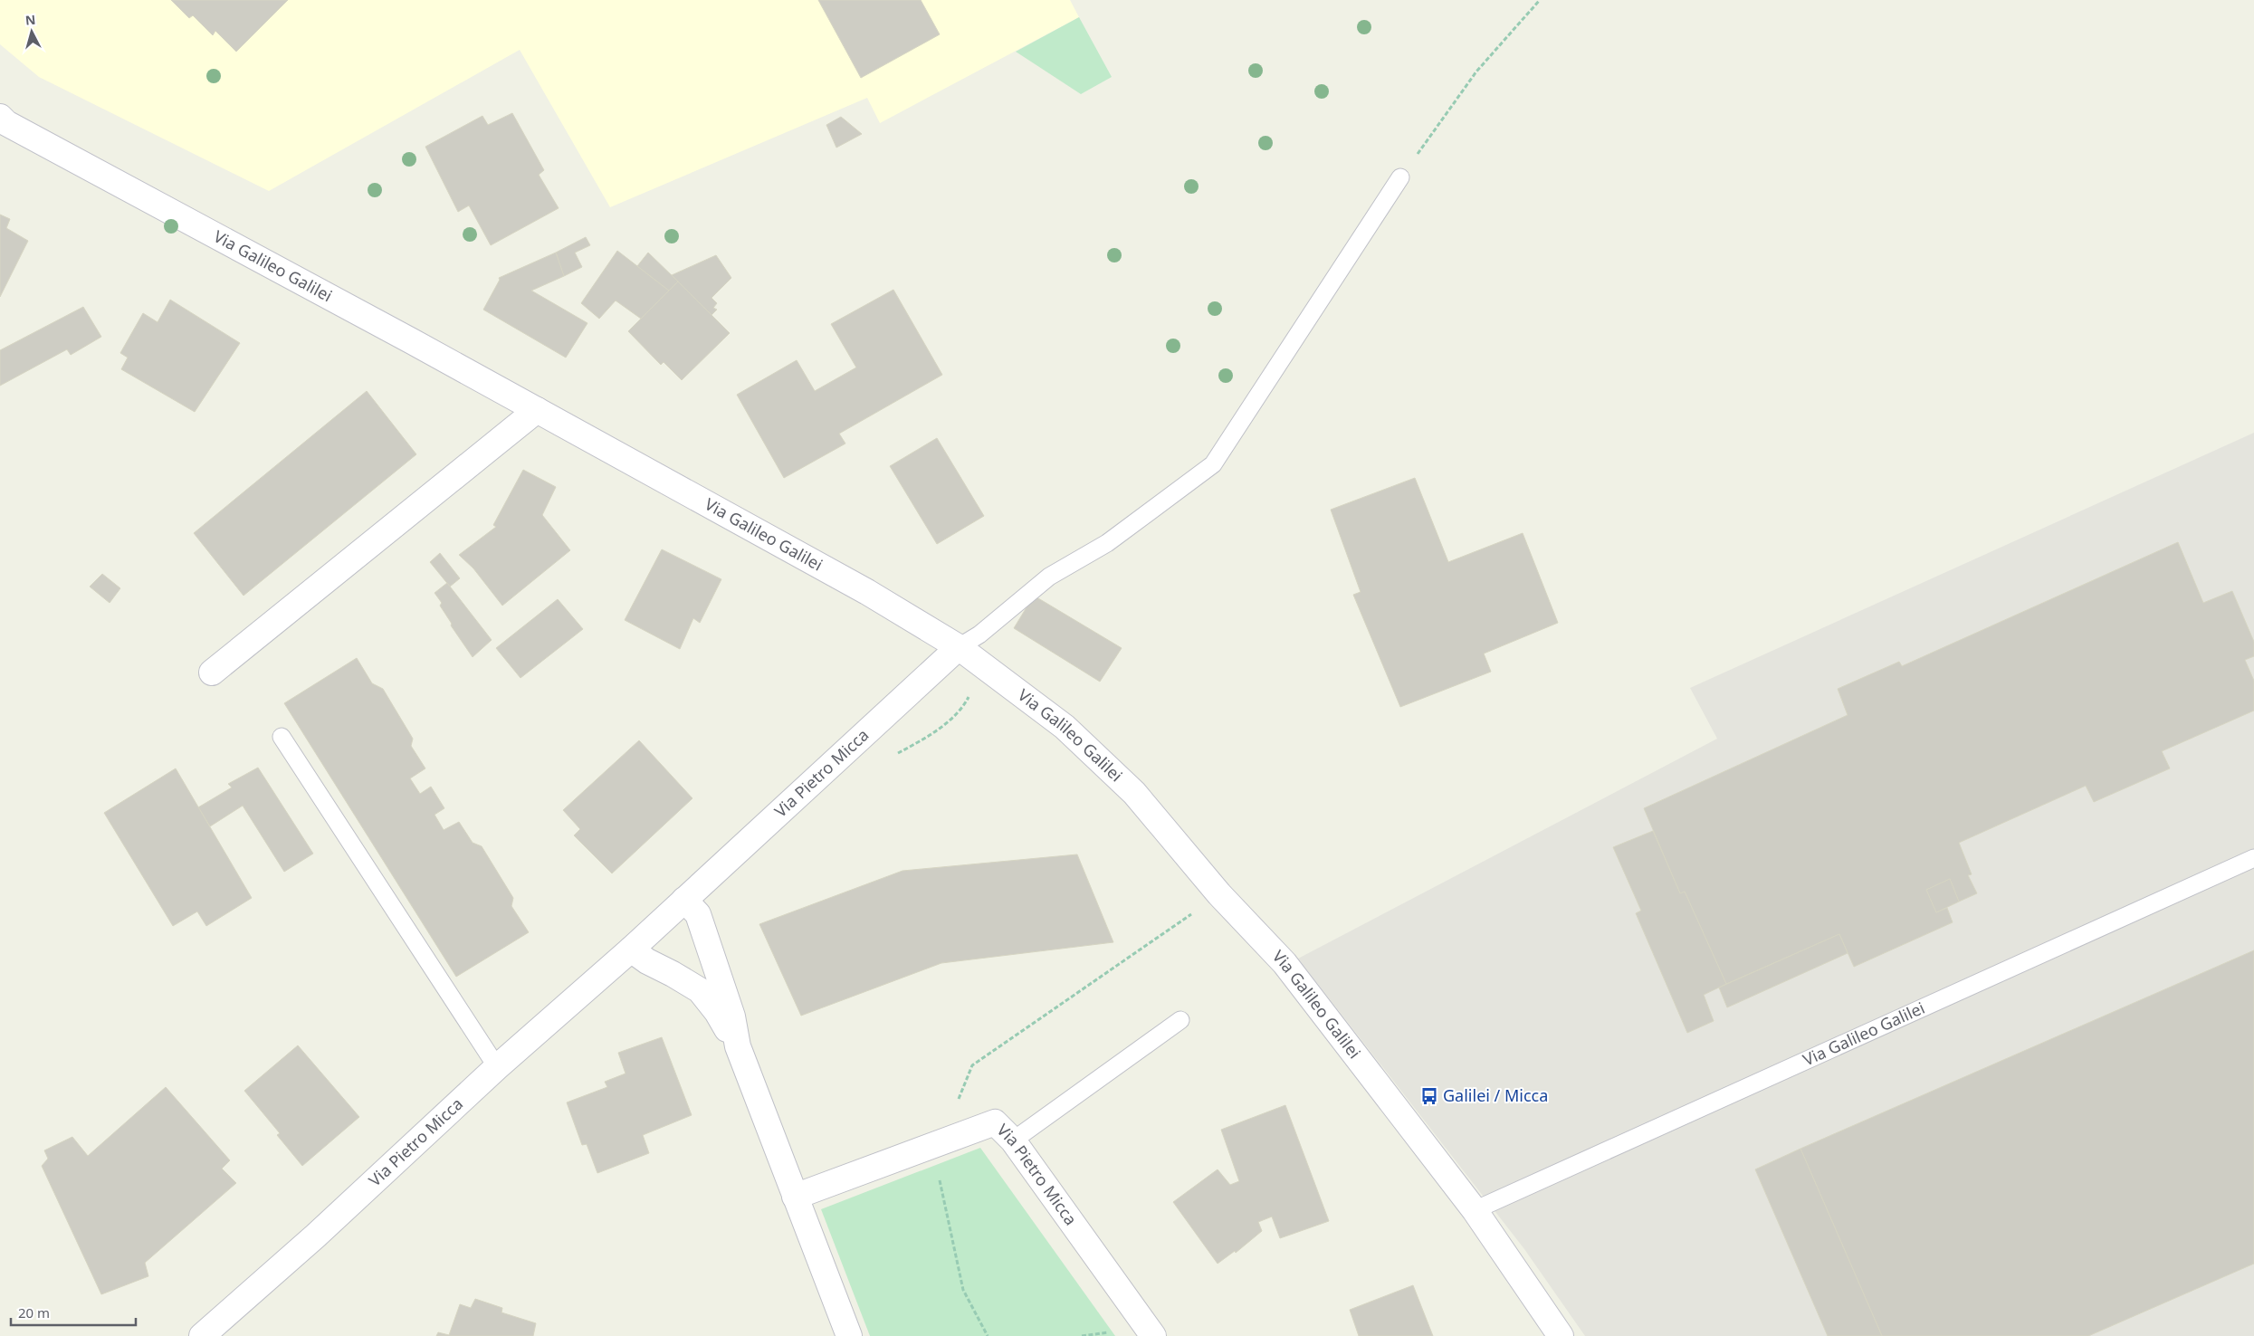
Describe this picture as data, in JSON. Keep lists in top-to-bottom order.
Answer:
{
  "streets": {
    "street": ["Via Galileo Galilei", "Via Pietro Micca"]
  },
  "crossings": [
    ["Via Galileo Galilei", "Via Pietro Micca"]
  ],
  "places": {
    "bus stop": ["Galilei / Micca"]
  },
  "scale_bar": "20 m",
  "north": "top"
}
